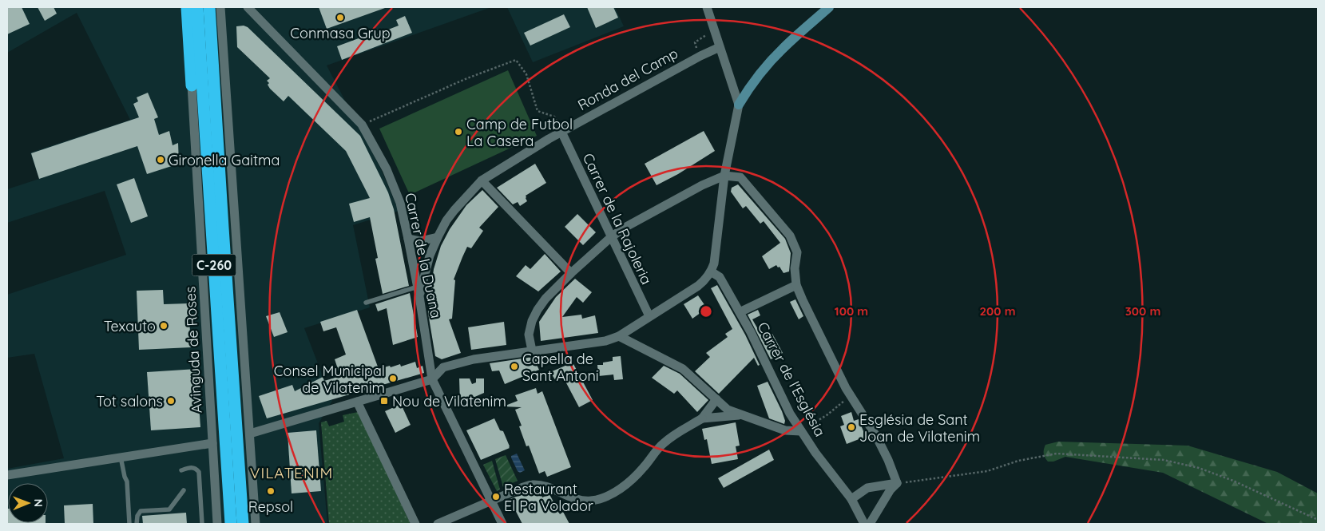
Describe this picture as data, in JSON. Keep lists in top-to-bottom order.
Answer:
{
  "streets": {
    "highway": ["C-260"],
    "street": [
      "Ronda del Camp",
      "Carrer de la Rajoleria",
      "Carrer de la Duana",
      "Avinguda de Roses",
      "Carrer de l'Església"
    ]
  },
  "crossings": [
    ["Ronda del Camp", "Carrer de la Rajoleria"],
    ["Ronda del Camp", "Carrer de la Duana"]
  ],
  "districts": ["VILATENIM"],
  "places": {
    "other": [
      "Conmasa Grup",
      "Camp de Futbol La Casera",
      "Gironella Gaitma",
      "Texauto",
      "Capella de Sant Antoni",
      "Consel Municipal de Vilatenim",
      "Tot salons",
      "Església de Sant Joan de Vilatenim",
      "Repsol",
      "Restaurant El Pa Volador"
    ],
    "transit": ["Nou de Vilatenim"]
  },
  "north": "right",
  "rings": ["100 m", "200 m", "300 m"]
}
